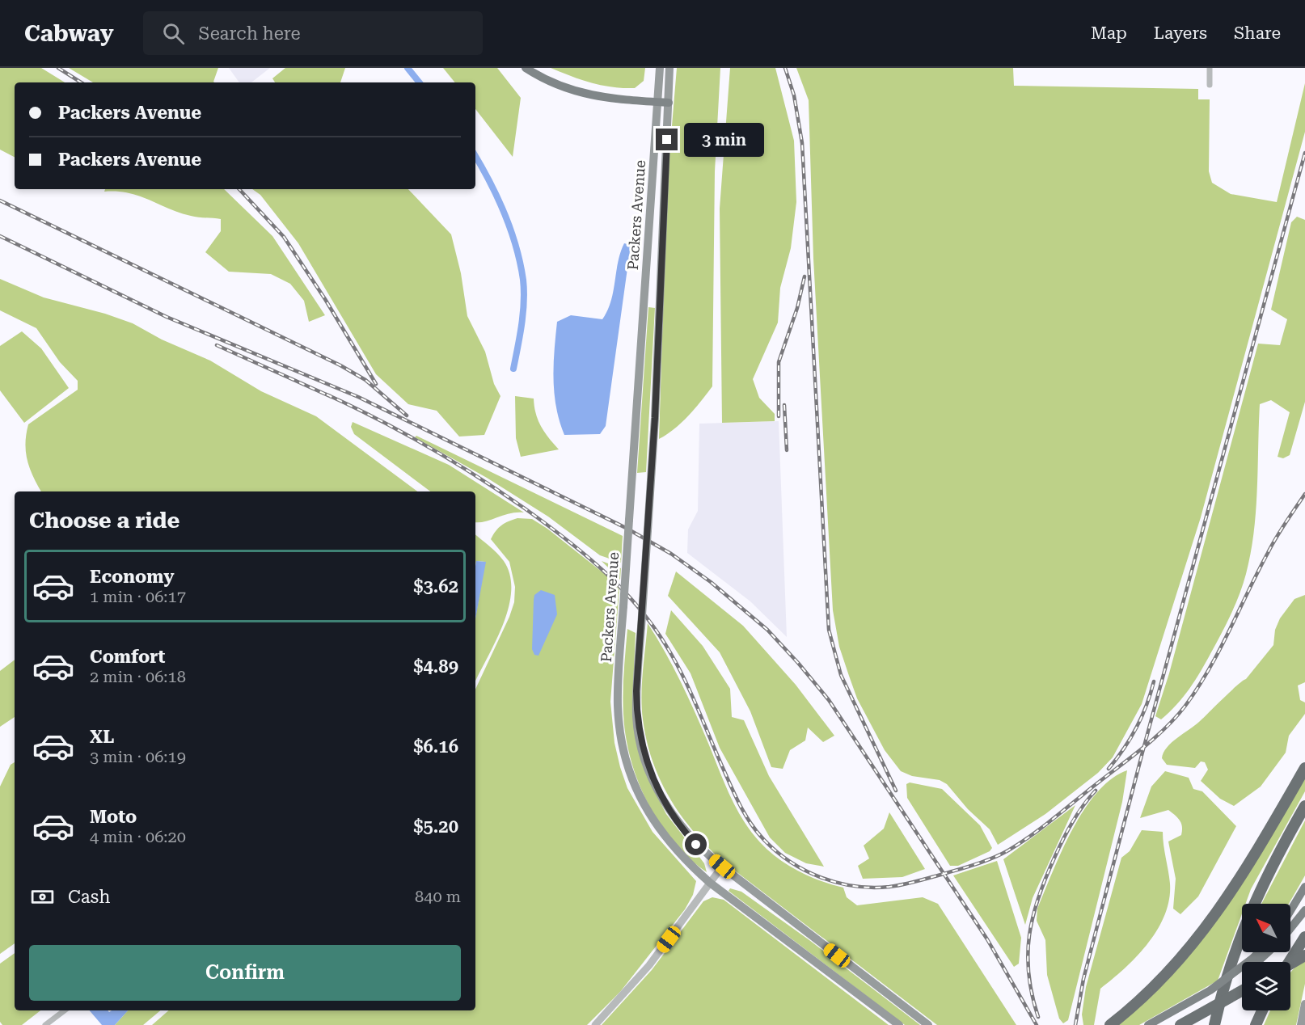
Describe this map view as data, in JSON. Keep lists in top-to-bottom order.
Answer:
{
  "streets": {
    "main road": ["Packers Avenue"]
  },
  "north": "top left",
  "page": {
    "header": "Cabway",
    "search": "Search here",
    "nav": ["Map", "Layers", "Share"],
    "banner": ["Packers Avenue", "Packers Avenue"],
    "bubble": "3 min",
    "heading": "Choose a ride",
    "list": [
      {
        "name": "Economy",
        "note": "1 min · 06:17",
        "value": "$3.62"
      },
      {
        "name": "Comfort",
        "note": "2 min · 06:18",
        "value": "$4.89"
      },
      {
        "name": "XL",
        "note": "3 min · 06:19",
        "value": "$6.16"
      },
      {
        "name": "Moto",
        "note": "4 min · 06:20",
        "value": "$5.20"
      }
    ],
    "pay": ["Cash", "840 m"],
    "buttons": "Confirm"
  }
}
